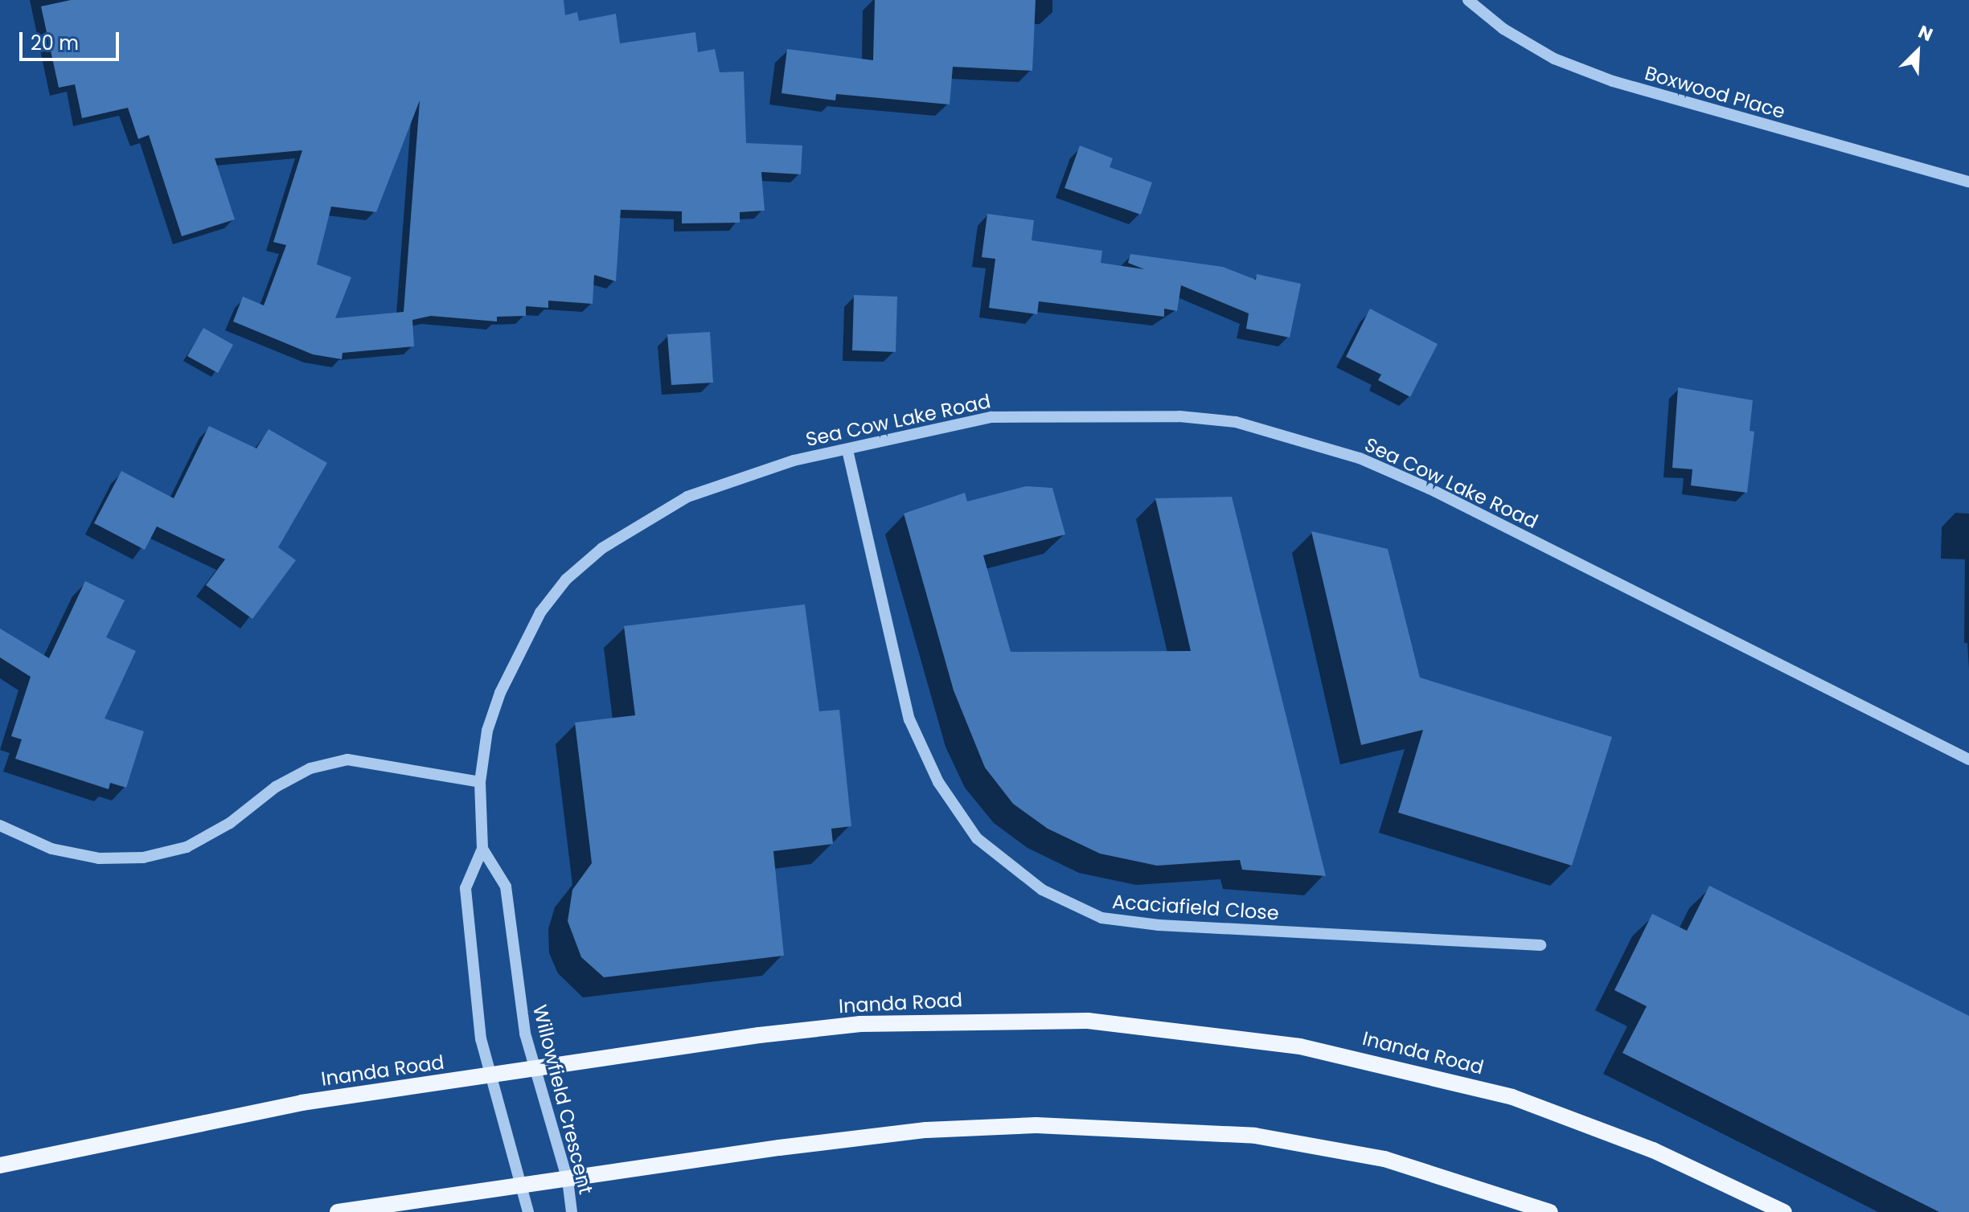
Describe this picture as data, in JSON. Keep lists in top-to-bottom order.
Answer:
{
  "streets": {
    "main road": ["Inanda Road"],
    "street": [
      "Boxwood Place",
      "Sea Cow Lake Road",
      "Acaciafield Close",
      "Willowfield Crescent"
    ]
  },
  "crossings": [
    ["Sea Cow Lake Road", "Acaciafield Close"],
    ["Sea Cow Lake Road", "Willowfield Crescent"],
    ["Inanda Road", "Willowfield Crescent"]
  ],
  "scale_bar": "20 m",
  "north": "top right"
}
